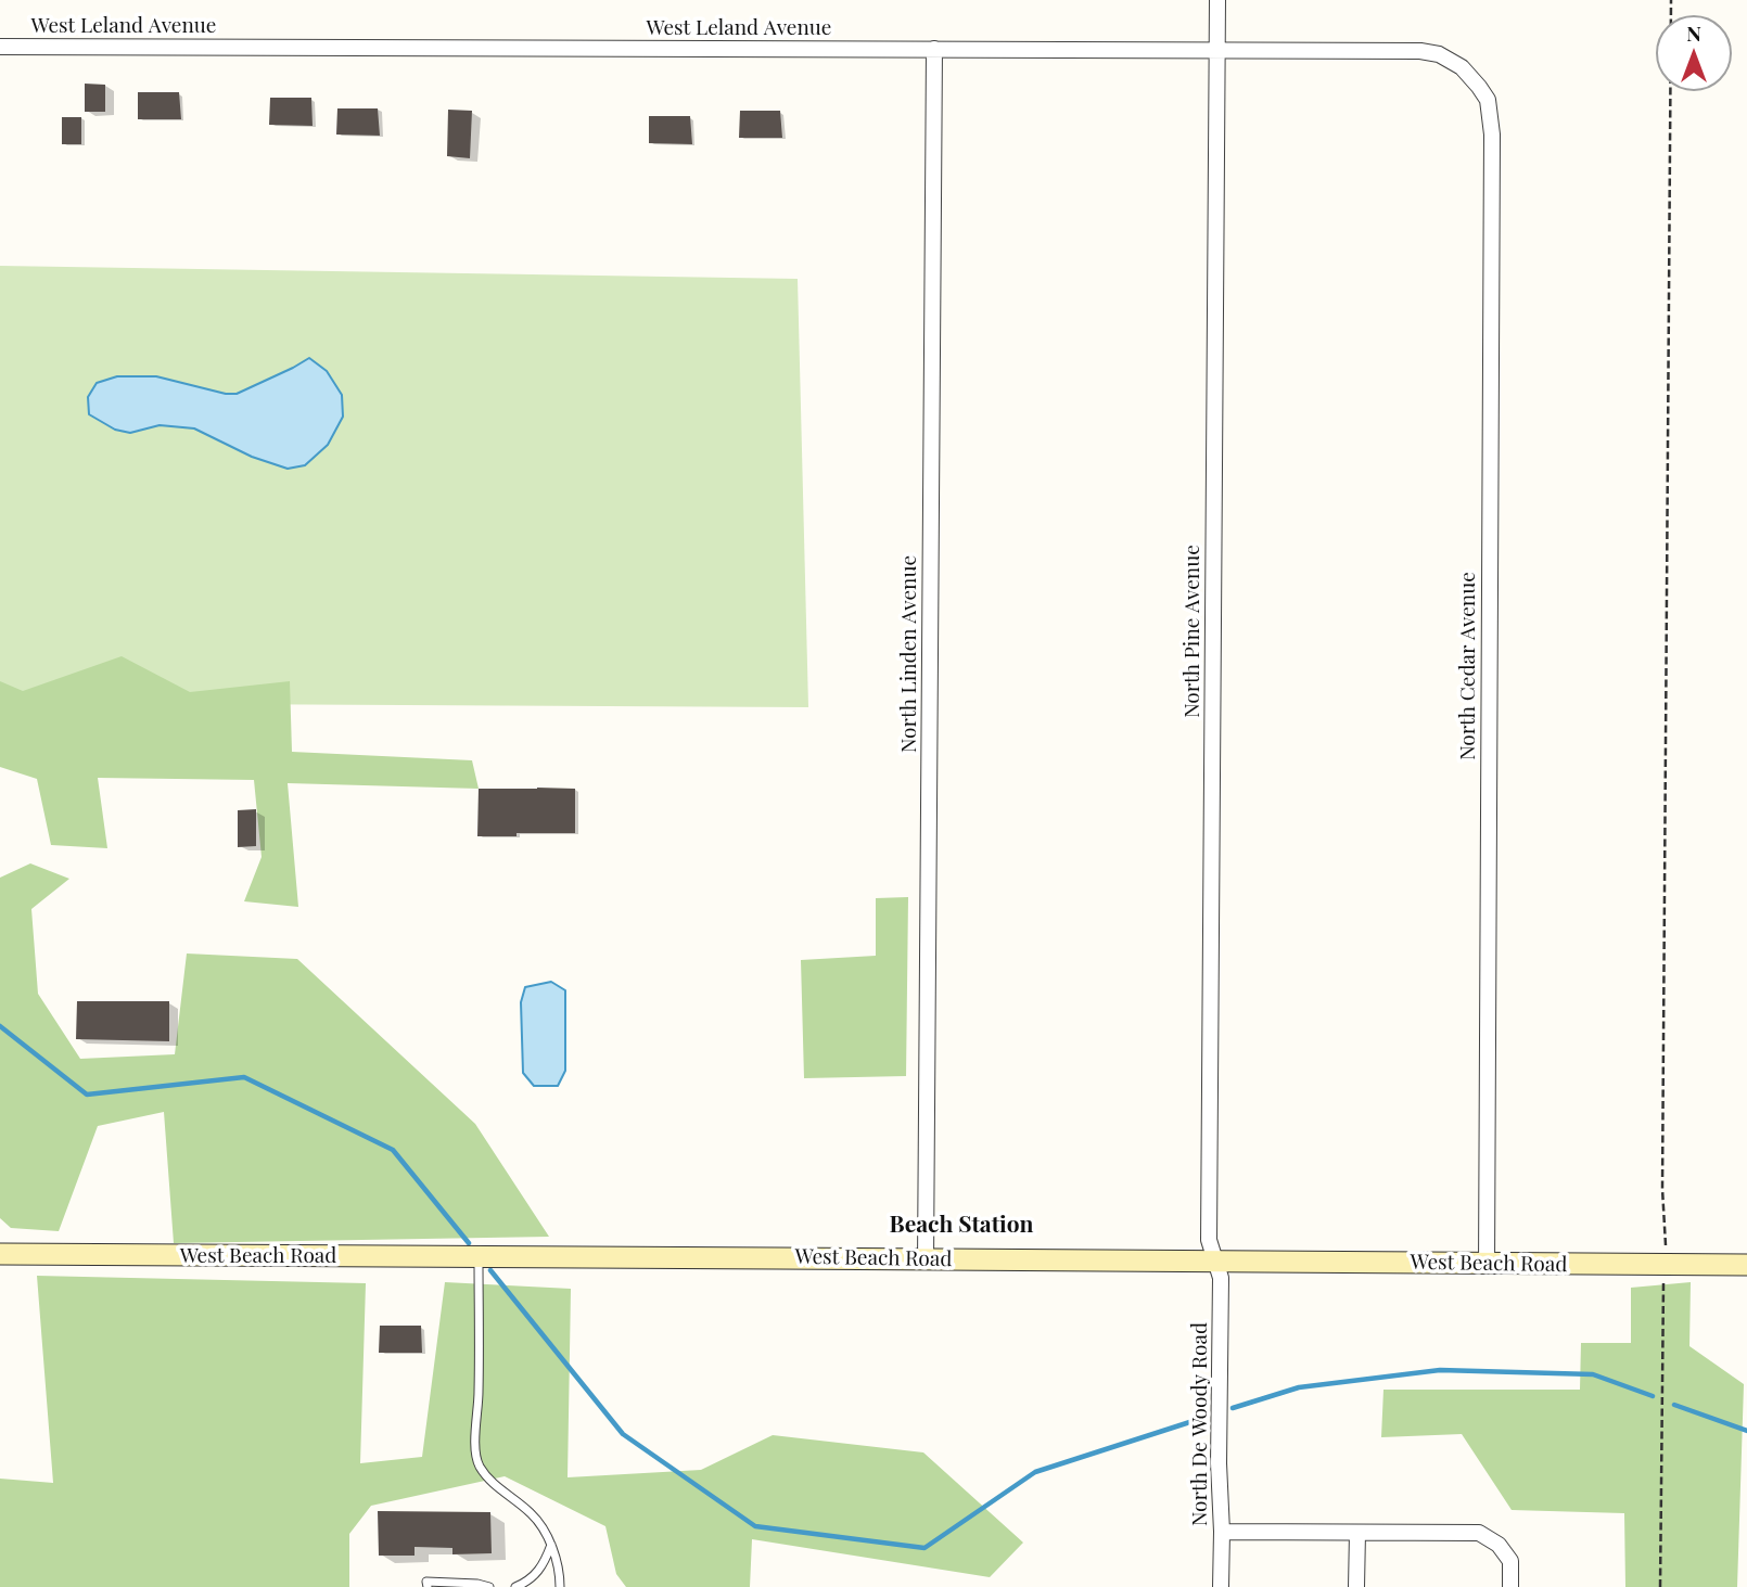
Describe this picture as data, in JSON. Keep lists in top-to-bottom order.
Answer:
{
  "streets": {
    "street": [
      "West Leland Avenue",
      "North Pine Avenue",
      "North Linden Avenue",
      "North Cedar Avenue",
      "West Beach Road",
      "North De Woody Road"
    ]
  },
  "crossings": [
    ["West Leland Avenue", "North Pine Avenue"],
    ["West Leland Avenue", "North Linden Avenue"],
    ["West Leland Avenue", "North Cedar Avenue"],
    ["North Pine Avenue", "West Beach Road"],
    ["North Pine Avenue", "North De Woody Road"],
    ["North Linden Avenue", "West Beach Road"],
    ["North Cedar Avenue", "West Beach Road"],
    ["West Beach Road", "North De Woody Road"]
  ],
  "districts": ["Beach Station"],
  "north": "top"
}
